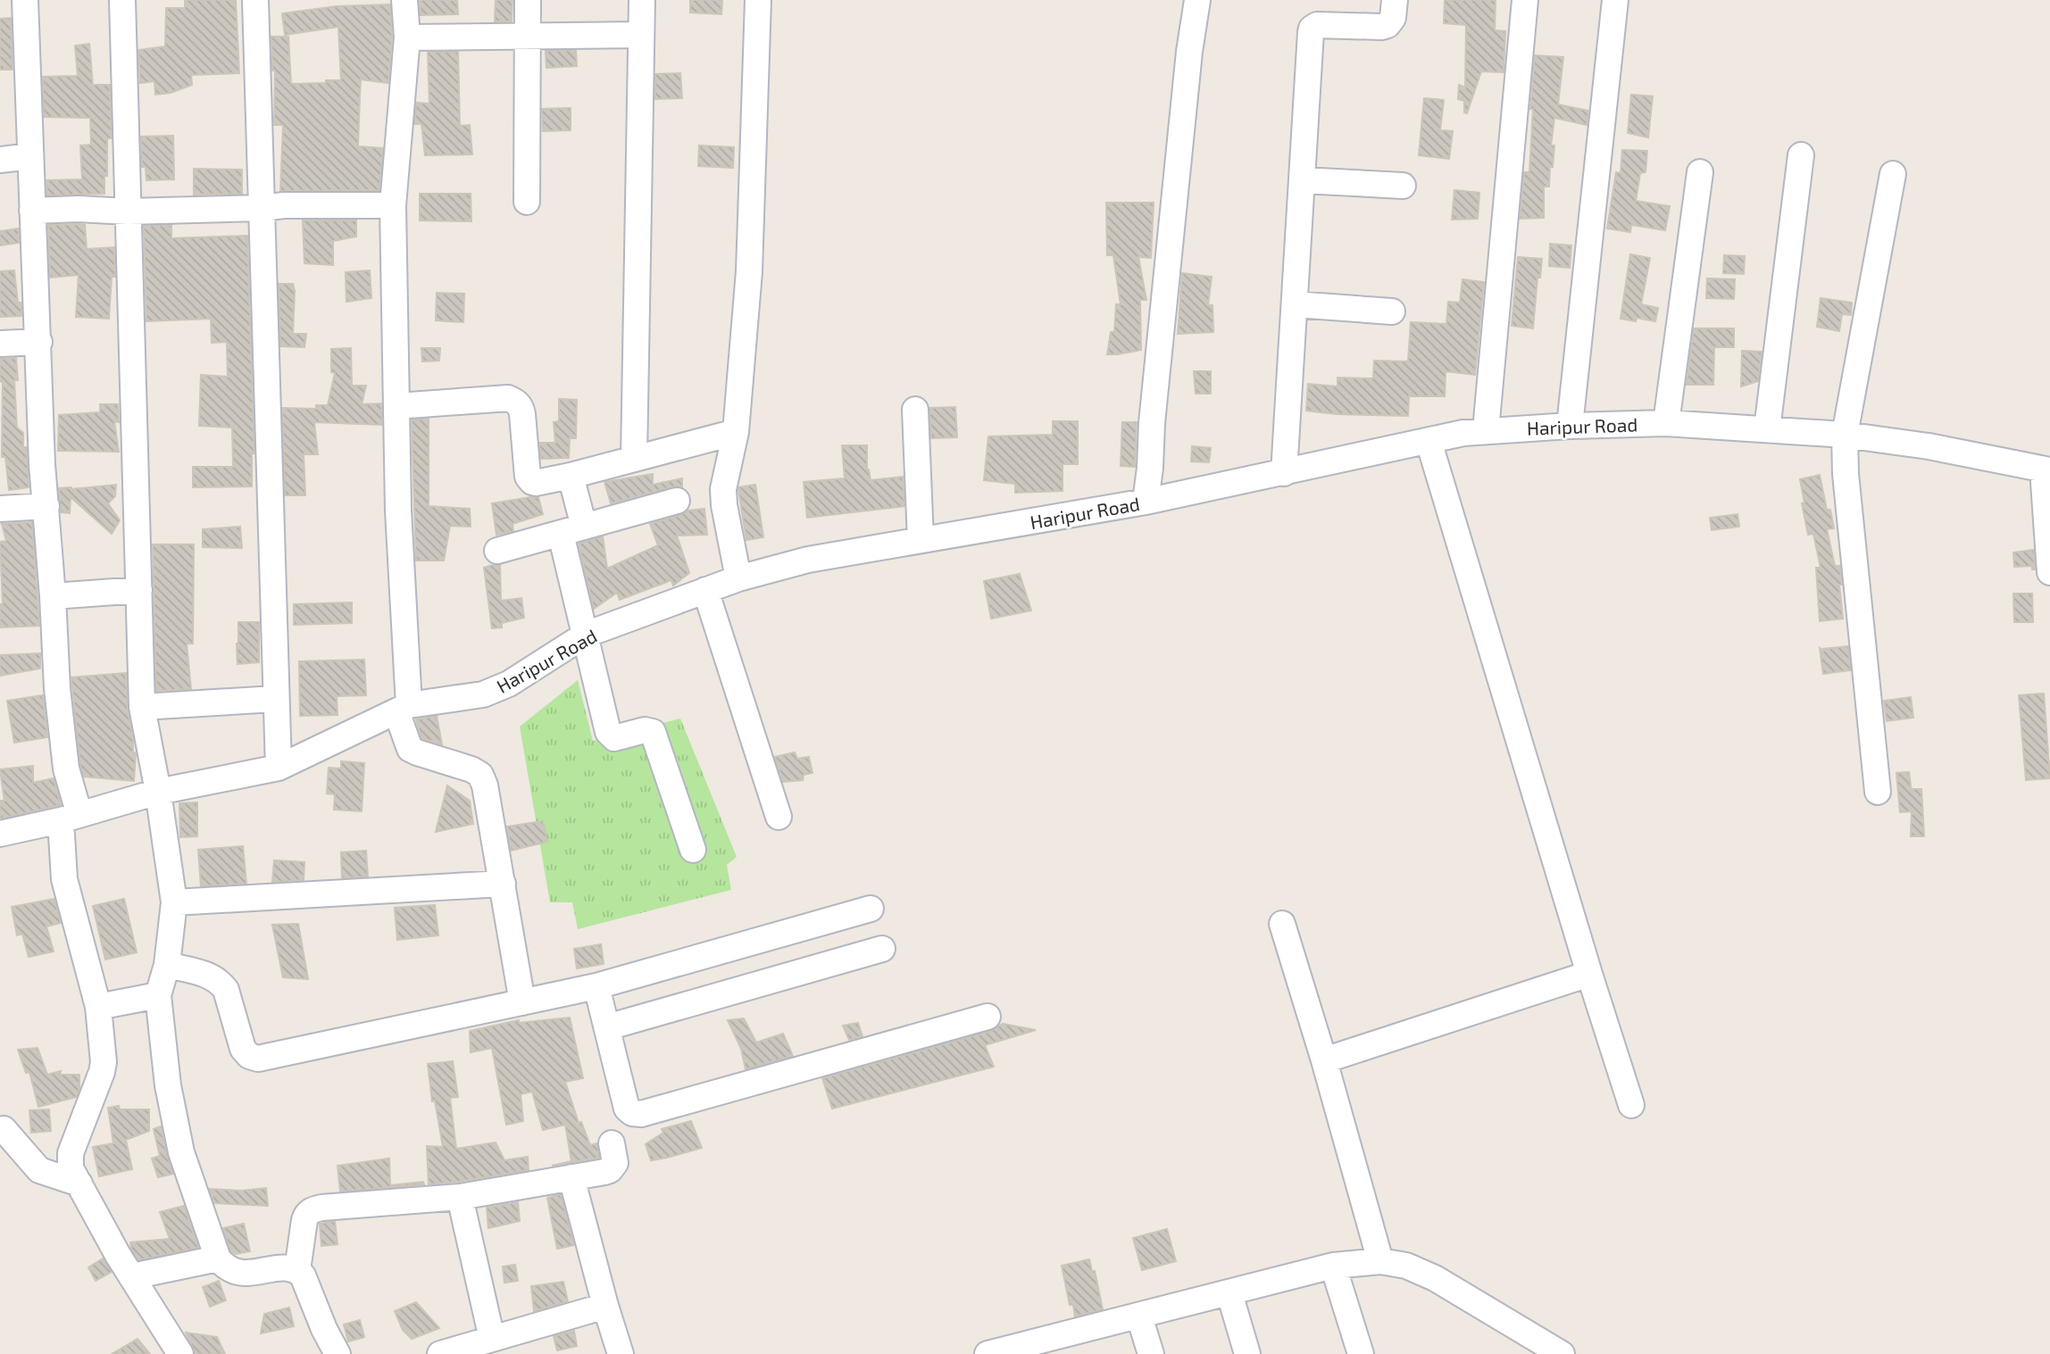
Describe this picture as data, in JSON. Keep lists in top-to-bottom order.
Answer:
{
  "streets": {
    "street": ["Haripur Road"]
  }
}
